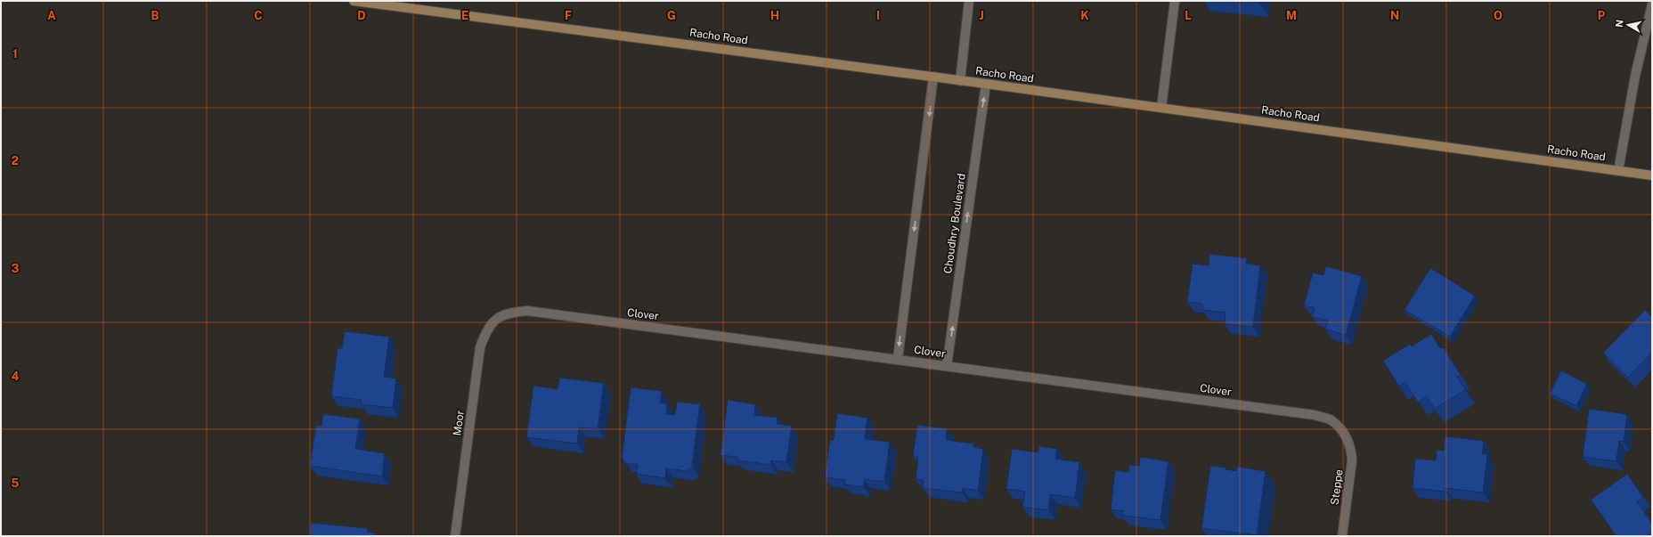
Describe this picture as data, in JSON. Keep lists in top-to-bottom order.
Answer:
{
  "streets": {
    "street": [
      "Racho Road",
      "Choudhry Boulevard",
      "Clover",
      "Moor",
      "Steppe"
    ]
  },
  "crossings": [
    ["Racho Road", "Choudhry Boulevard"],
    ["Choudhry Boulevard", "Clover"],
    ["Clover", "Moor"],
    ["Clover", "Steppe"]
  ],
  "north": "left",
  "grid": {
    "columns": [
      "A",
      "B",
      "C",
      "D",
      "E",
      "F",
      "G",
      "H",
      "I",
      "J",
      "K",
      "L",
      "M",
      "N",
      "O",
      "P"
    ],
    "rows": [
      "1",
      "2",
      "3",
      "4",
      "5"
    ]
  }
}
